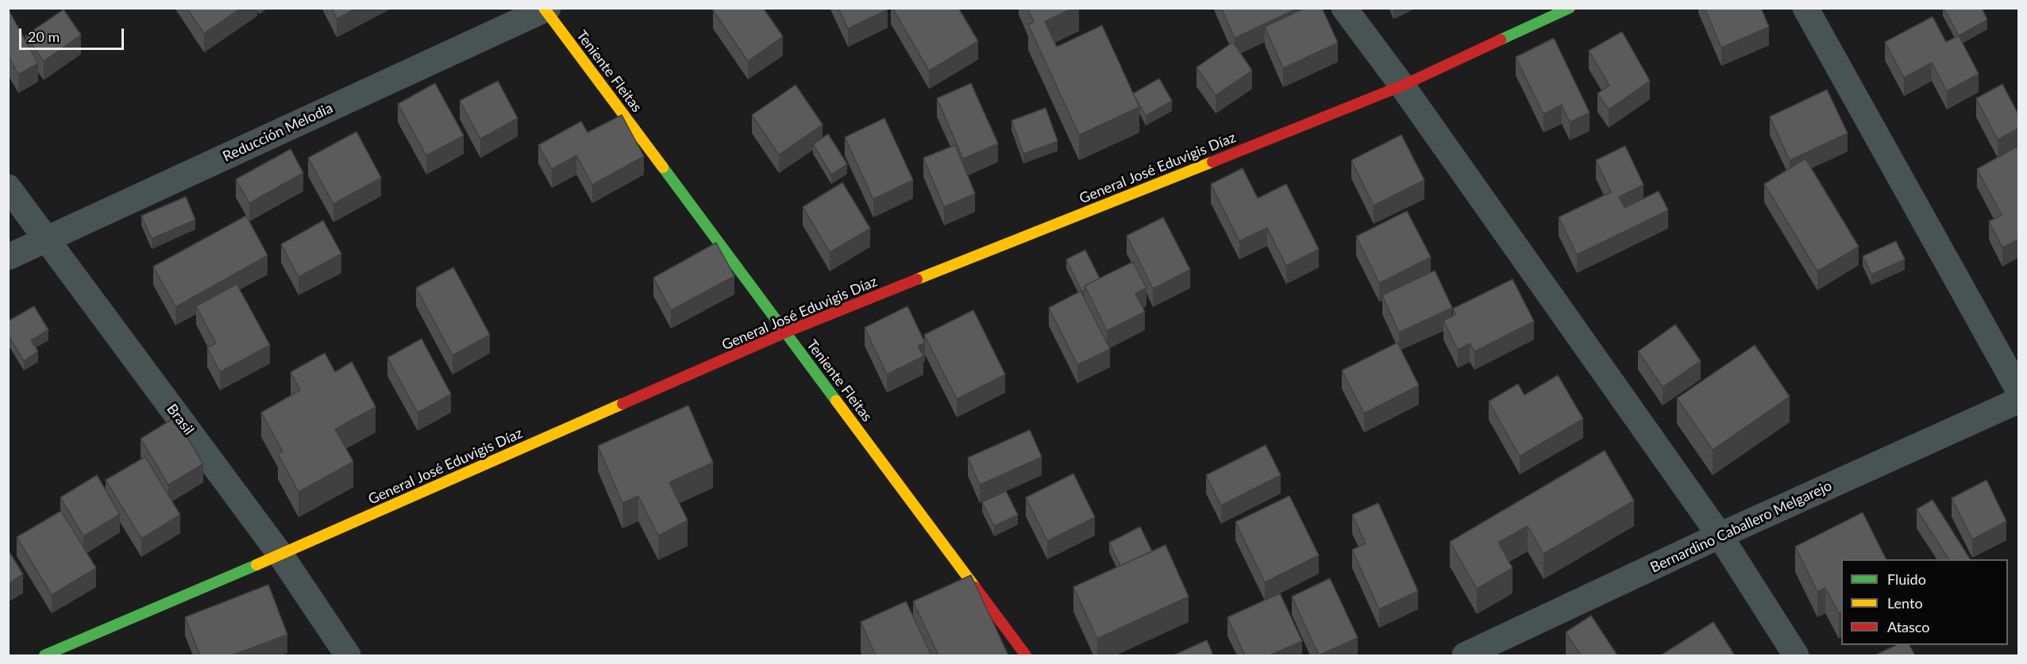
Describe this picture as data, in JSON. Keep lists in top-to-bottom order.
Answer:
{
  "streets": {
    "street": [
      "Teniente Fleitas",
      "Reducción Melodia",
      "General José Eduvigis Díaz",
      "Brasil",
      "Bernardino Caballero Melgarejo"
    ]
  },
  "crossings": [
    ["Teniente Fleitas", "Reducción Melodia"],
    ["Teniente Fleitas", "General José Eduvigis Díaz"],
    ["Reducción Melodia", "Brasil"],
    ["General José Eduvigis Díaz", "Brasil"]
  ],
  "legend": ["Fluido", "Lento", "Atasco"],
  "scale_bar": "20 m"
}
